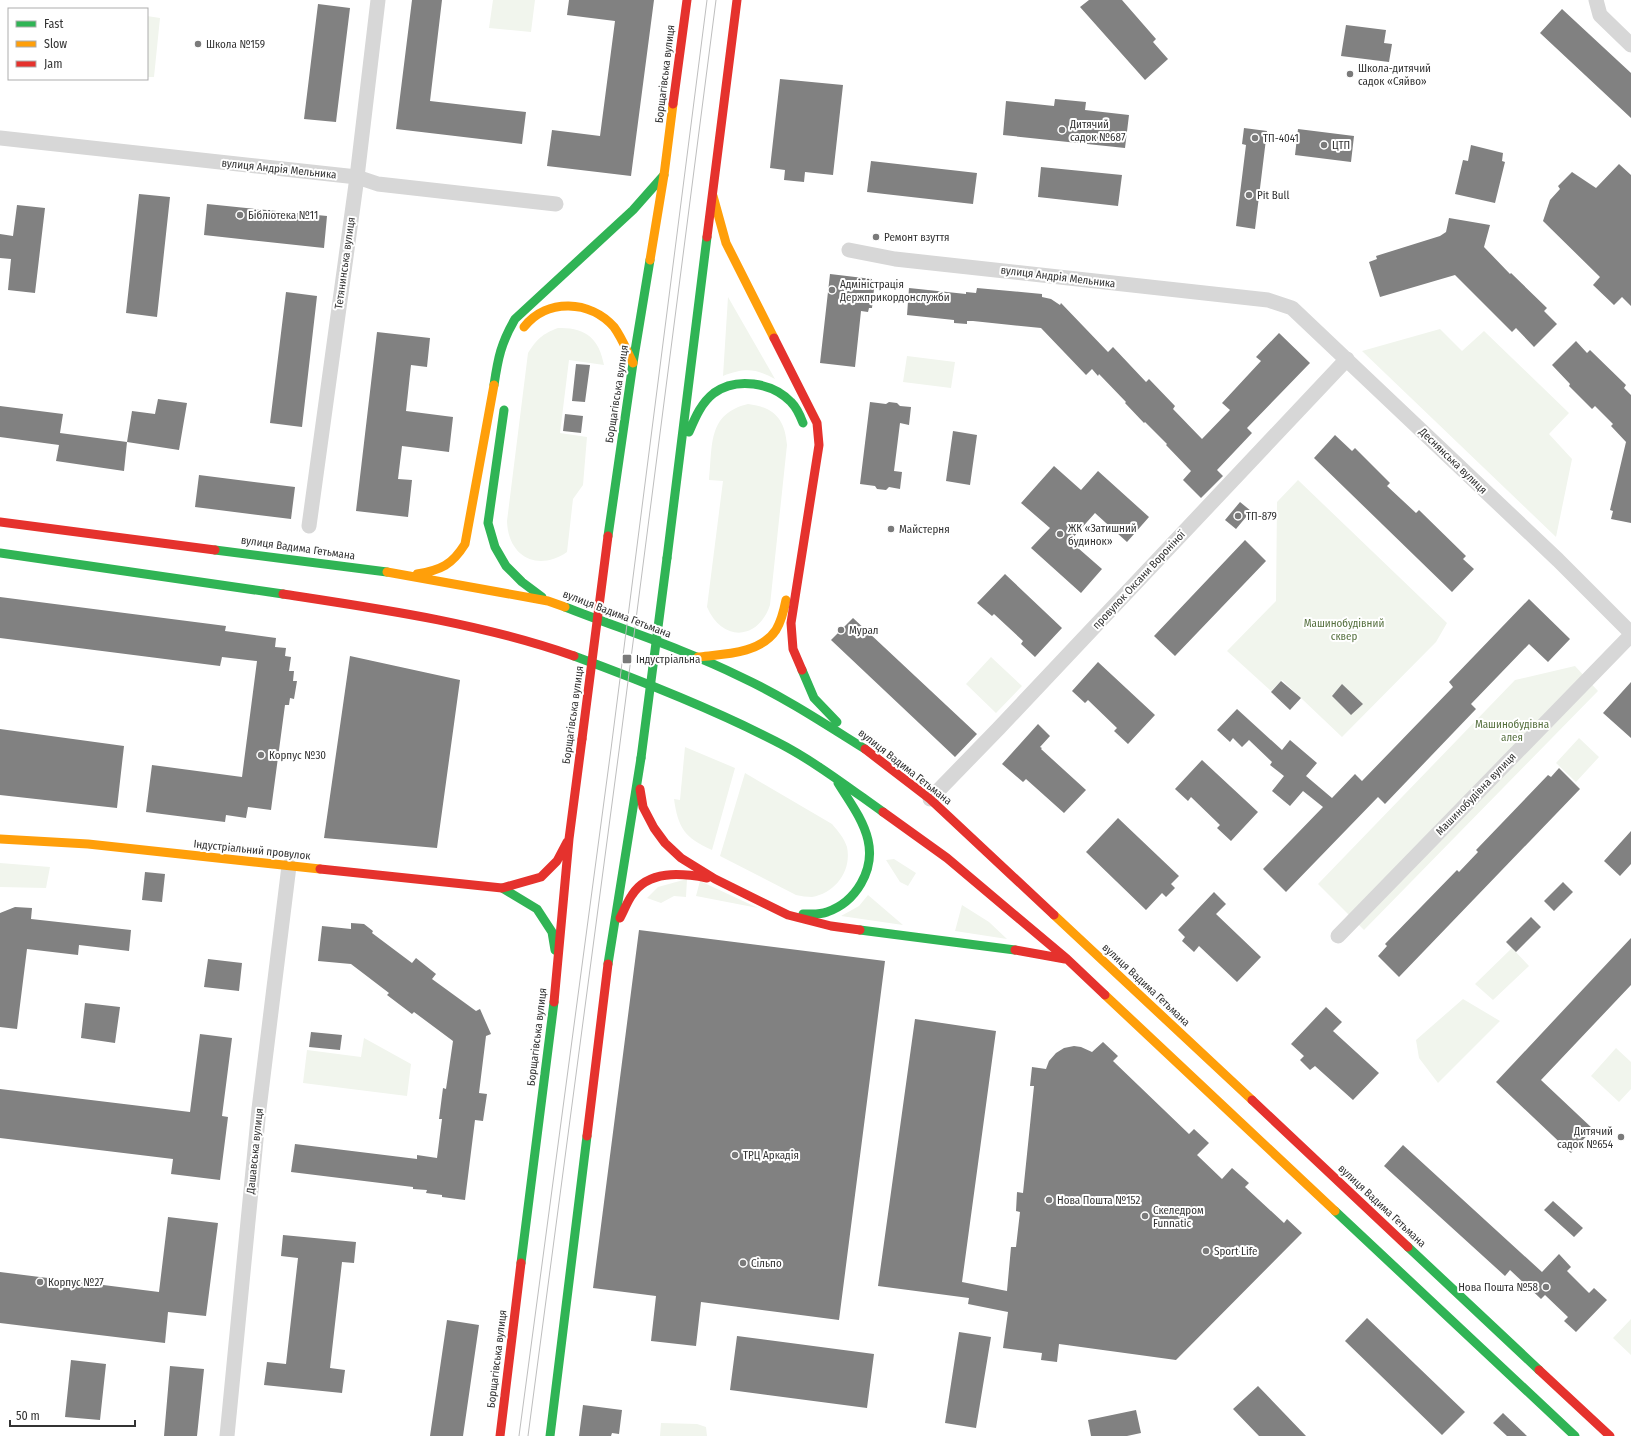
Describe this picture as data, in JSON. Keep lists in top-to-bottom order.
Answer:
{
  "streets": {
    "main road": ["Борщагівська вулиця", "вулиця Вадима Гетьмана", "Індустріальний провулок"],
    "street": [
      "вулиця Андрія Мельника",
      "Тетянинська вулиця",
      "Деснянська вулиця",
      "провулок Оксани Вороніної",
      "Машинобудівна вулиця",
      "Дашавська вулиця"
    ]
  },
  "crossings": [
    ["Борщагівська вулиця", "Індустріальний провулок"],
    ["вулиця Андрія Мельника", "Тетянинська вулиця"],
    ["вулиця Андрія Мельника", "Деснянська вулиця"],
    ["Деснянська вулиця", "провулок Оксани Вороніної"],
    ["Деснянська вулиця", "Машинобудівна вулиця"],
    ["вулиця Вадима Гетьмана", "провулок Оксани Вороніної"],
    ["Індустріальний провулок", "Дашавська вулиця"]
  ],
  "parks": ["Машинобудівний сквер", "Машинобудівна алея"],
  "places": {
    "other": [
      "Школа №159",
      "Школа-дитячий садок «Сяйво»",
      "Дитячий садок №687",
      "ТП-4041",
      "ЦТП",
      "Pit Bull",
      "Бібліотека №11",
      "Ремонт взуття",
      "Адміністрація Держприкордонслужби",
      "ТП-879",
      "Майстерня",
      "ЖК «Затишний будинок»",
      "Мурал",
      "Корпус №30",
      "Дитячий садок №654",
      "ТРЦ Аркадія",
      "Нова Пошта №152",
      "Скеледром Funnatic",
      "Sport Life",
      "Сільпо",
      "Корпус №27",
      "Нова Пошта №58"
    ],
    "transit": ["Індустріальна"]
  },
  "legend": ["Fast", "Slow", "Jam"],
  "scale_bar": "50 m"
}
